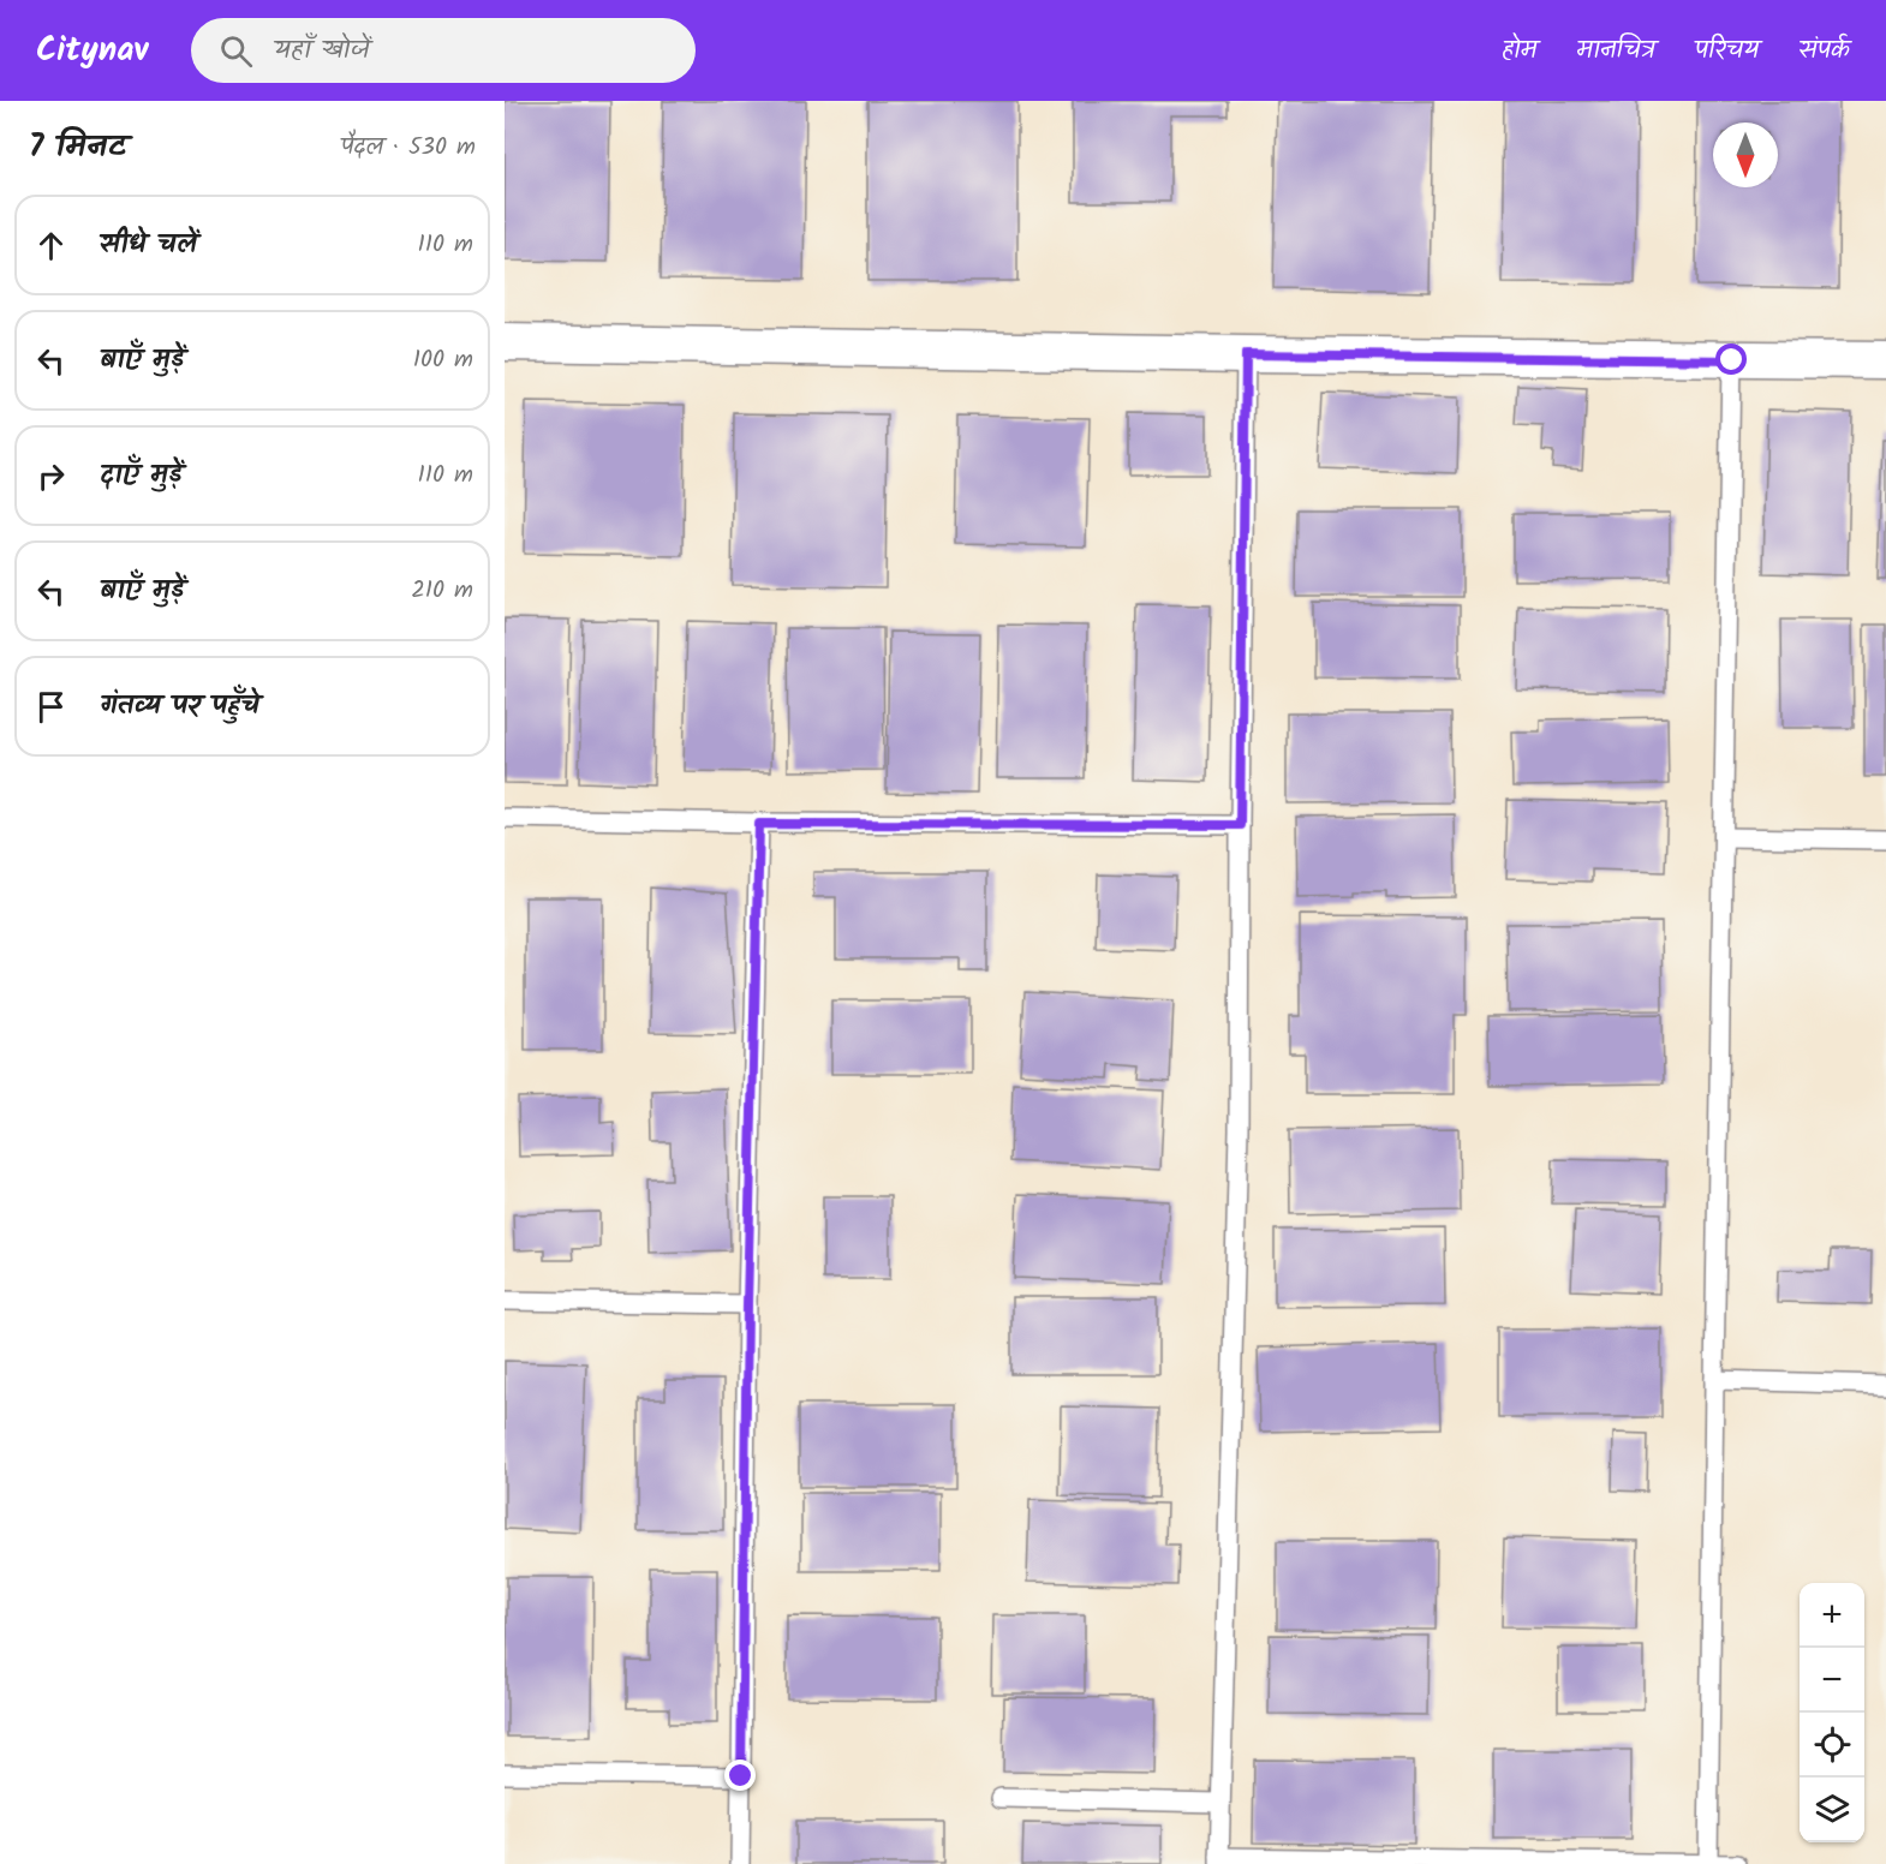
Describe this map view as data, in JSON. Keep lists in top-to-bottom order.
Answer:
{
  "north": "bottom",
  "page": {
    "header": "Citynav",
    "search": "यहाँ खोजें",
    "nav": [
      "होम",
      "मानचित्र",
      "परिचय",
      "संपर्क"
    ],
    "heading": ["7 मिनट", "पैदल · 530 m"],
    "list": [
      ["सीधे चलें", "110 m"],
      ["बाएँ मुड़ें", "100 m"],
      ["दाएँ मुड़ें", "110 m"],
      ["बाएँ मुड़ें", "210 m"],
      "गंतव्य पर पहुँचे"
    ],
    "map_buttons": ["+", "−"]
  }
}
